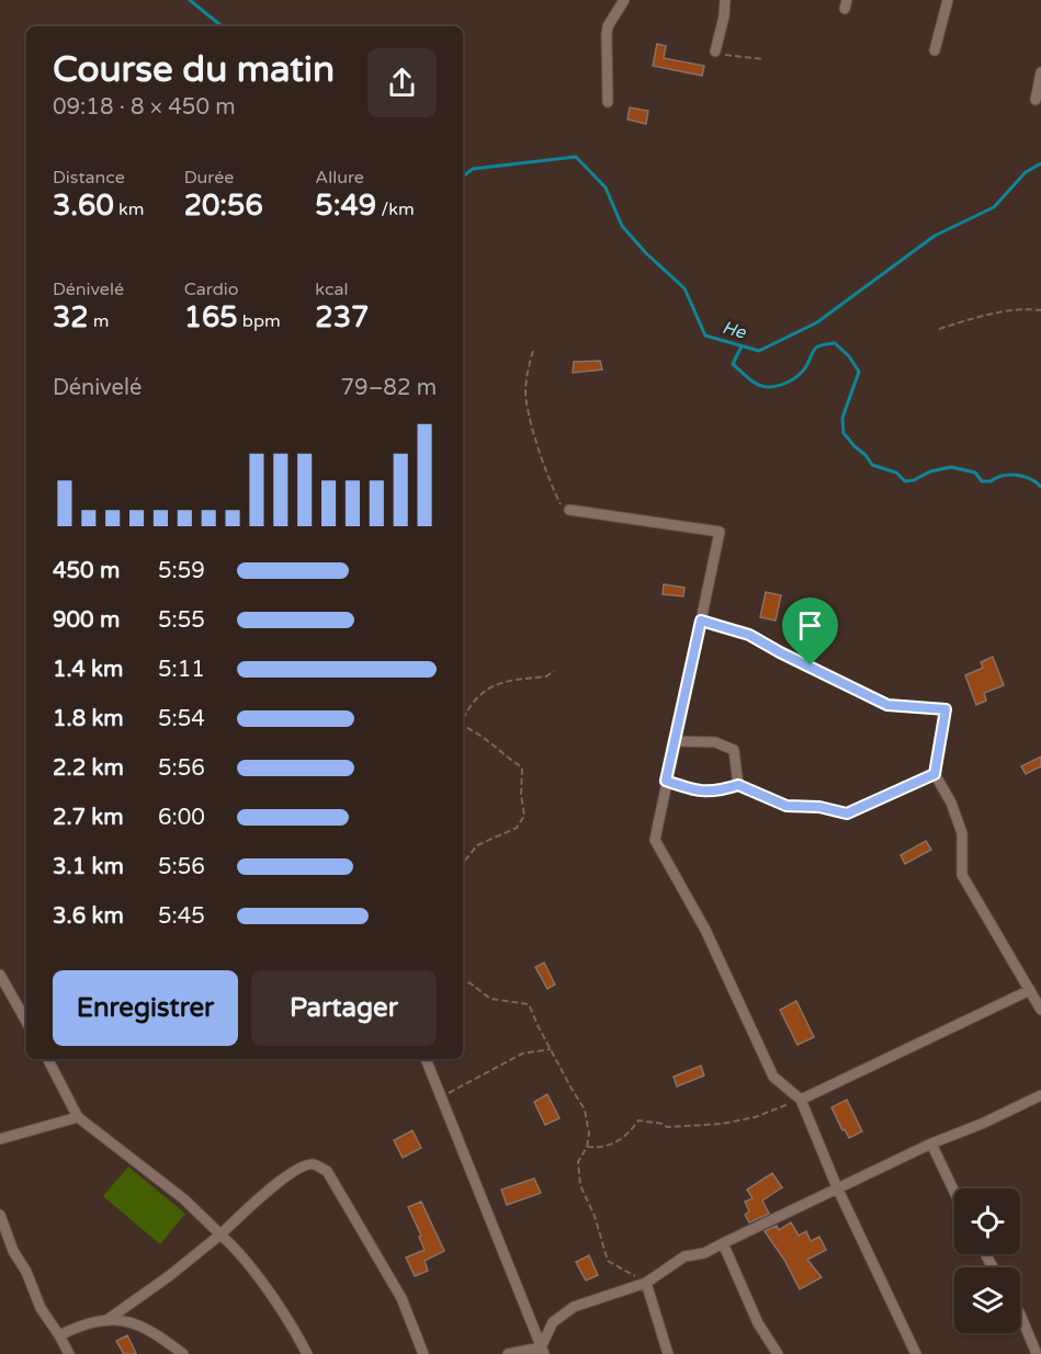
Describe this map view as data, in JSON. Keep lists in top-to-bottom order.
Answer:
{
  "water": ["He"],
  "page": {
    "heading": ["Course du matin", "09:18 · 8 × 450 m"],
    "stats": [
      ["Distance", "3.60 km"],
      ["Durée", "20:56"],
      ["Allure", "5:49 /km"],
      ["Dénivelé", "32 m"],
      ["Cardio", "165 bpm"],
      ["kcal", "237"]
    ],
    "chart": ["Dénivelé", "79–82 m"],
    "list": [
      {
        "name": "450 m",
        "note": "5:59"
      },
      {
        "name": "900 m",
        "note": "5:55"
      },
      {
        "name": "1.4 km",
        "note": "5:11"
      },
      {
        "name": "1.8 km",
        "note": "5:54"
      },
      {
        "name": "2.2 km",
        "note": "5:56"
      },
      {
        "name": "2.7 km",
        "note": "6:00"
      },
      {
        "name": "3.1 km",
        "note": "5:56"
      },
      {
        "name": "3.6 km",
        "note": "5:45"
      }
    ],
    "buttons": ["Enregistrer", "Partager"]
  }
}
